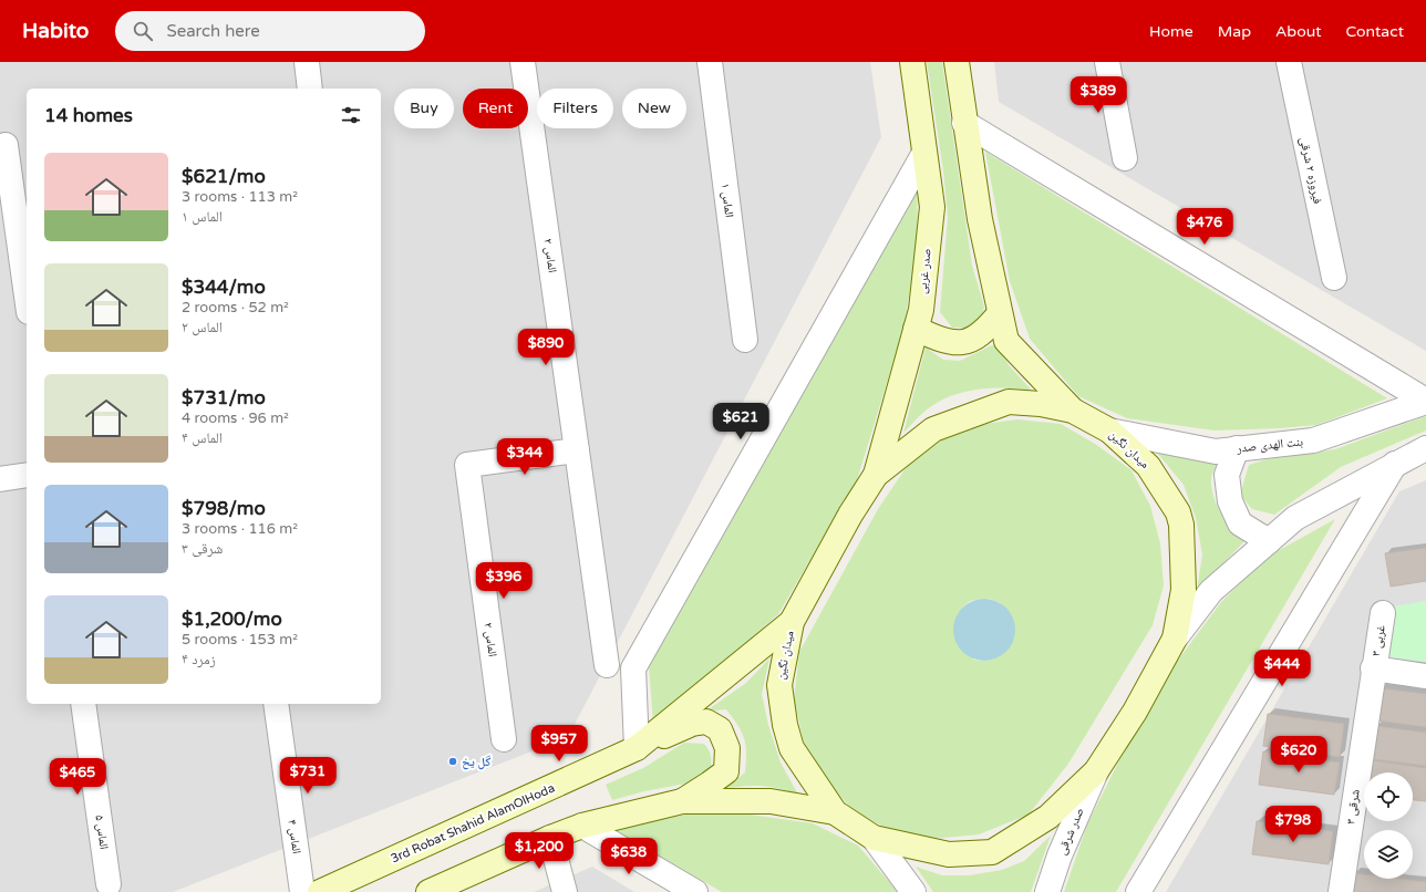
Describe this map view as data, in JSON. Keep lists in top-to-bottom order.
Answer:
{
  "streets": {
    "main road": ["صدر غربی", "میدان نگین", "3rd Robat Shahid AlamOlHoda"],
    "street": [
      "فیروزه ۲ شرقی",
      "الماس ۱",
      "الماس ۲",
      "بنت الهدی صدر",
      "۳ غربی",
      "۳ شرقی",
      "صدر شرقی",
      "الماس ۵",
      "الماس ۴"
    ]
  },
  "crossings": [
    ["صدر غربی", "میدان نگین"],
    ["بنت الهدی صدر", "میدان نگین"],
    ["میدان نگین", "3rd Robat Shahid AlamOlHoda"],
    ["میدان نگین", "صدر شرقی"],
    ["۳ غربی", "۳ شرقی"]
  ],
  "places": ["گل یخ"],
  "page": {
    "header": "Habito",
    "search": "Search here",
    "nav": [
      "Home",
      "Map",
      "About",
      "Contact"
    ],
    "price": [
      "$389",
      "$476",
      "$890",
      "$621",
      "$344",
      "$396",
      "$444",
      "$957",
      "$620",
      "$731",
      "$465",
      "$798",
      "$1,200",
      "$638"
    ],
    "chip": [
      "Buy",
      "Rent",
      "Filters",
      "New"
    ],
    "heading": "14 homes",
    "list": [
      {
        "name": "$621/mo",
        "note": "3 rooms · 113 m² · الماس ۱"
      },
      {
        "name": "$344/mo",
        "note": "2 rooms · 52 m² · الماس ۲"
      },
      {
        "name": "$731/mo",
        "note": "4 rooms · 96 m² · الماس ۴"
      },
      {
        "name": "$798/mo",
        "note": "3 rooms · 116 m² · ۳ شرقی"
      },
      {
        "name": "$1,200/mo",
        "note": "5 rooms · 153 m² · زمرد ۴"
      }
    ]
  }
}
